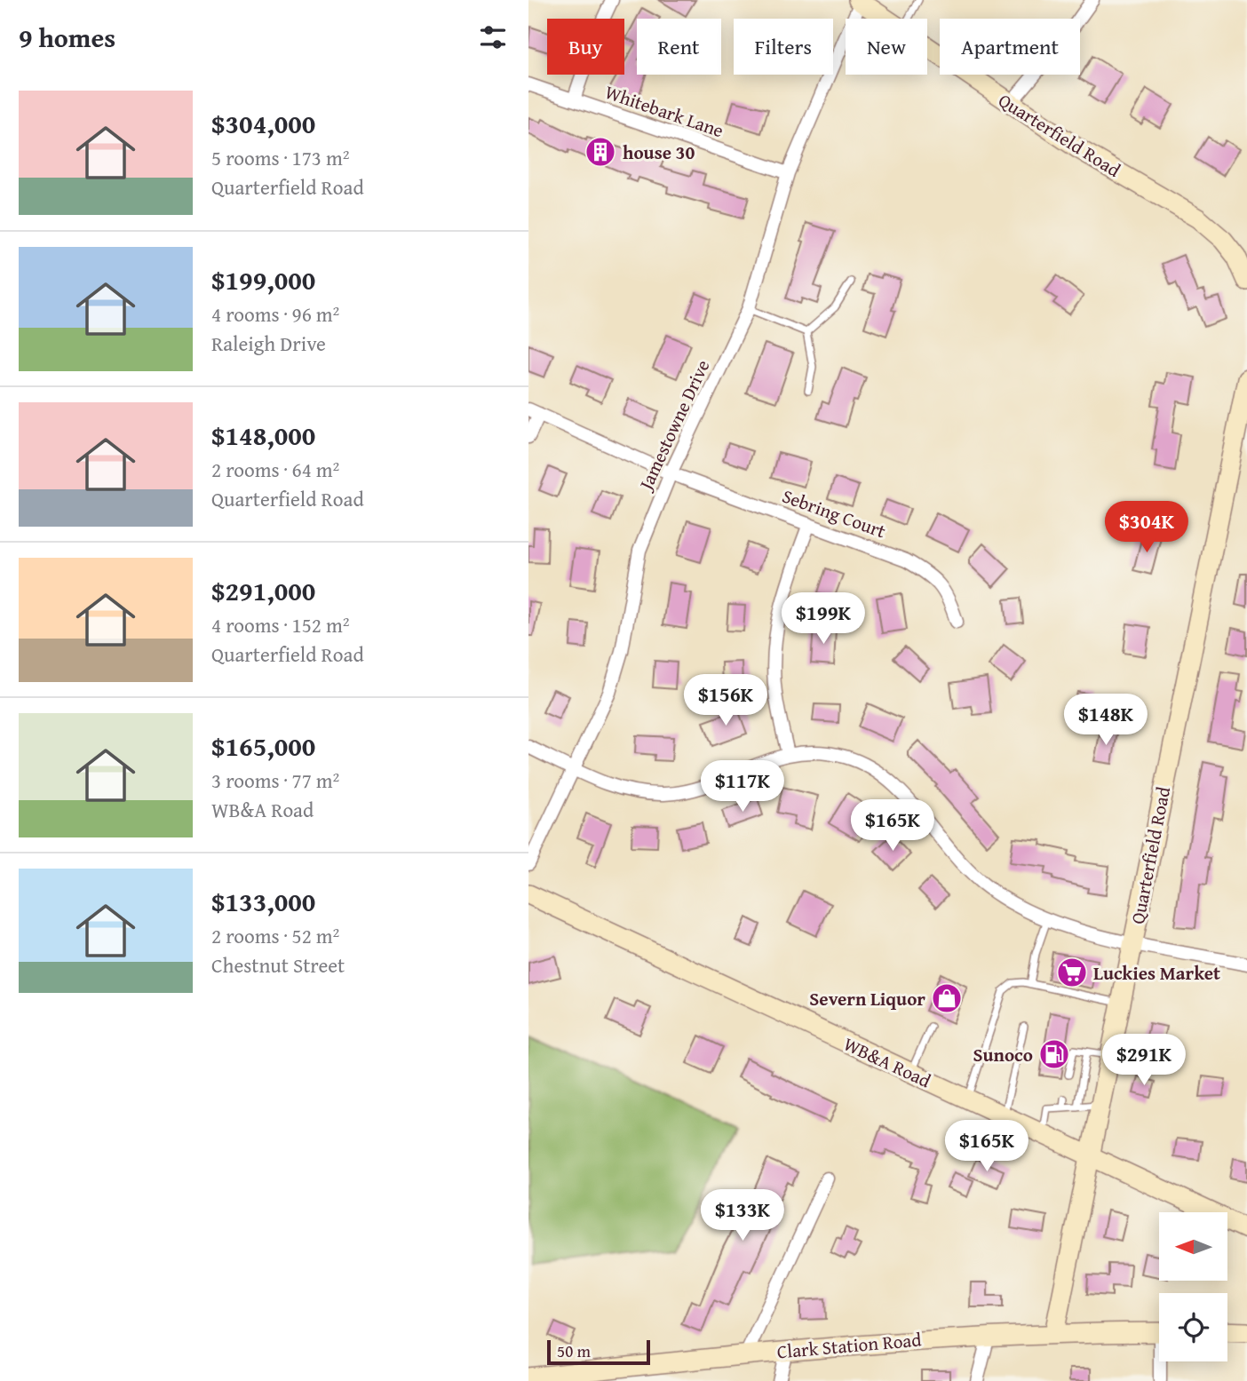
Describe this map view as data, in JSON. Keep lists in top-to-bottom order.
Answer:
{
  "streets": {
    "street": [
      "Whitebark Lane",
      "Quarterfield Road",
      "Jamestowne Drive",
      "Sebring Court",
      "WB&A Road",
      "Clark Station Road"
    ]
  },
  "crossings": [
    ["Whitebark Lane", "Jamestowne Drive"],
    ["Quarterfield Road", "Jamestowne Drive"],
    ["Quarterfield Road", "WB&A Road"],
    ["Quarterfield Road", "Clark Station Road"],
    ["Jamestowne Drive", "Sebring Court"]
  ],
  "places": {
    "building": ["house 30"],
    "supermarket": ["Luckies Market"],
    "shop": ["Severn Liquor"],
    "fuel station": ["Sunoco"]
  },
  "scale_bar": "50 m",
  "north": "left",
  "page": {
    "heading": "9 homes",
    "chip": [
      "Buy",
      "Rent",
      "Filters",
      "New",
      "Apartment"
    ],
    "list": [
      {
        "name": "$304,000",
        "note": "5 rooms · 173 m² · Quarterfield Road"
      },
      {
        "name": "$199,000",
        "note": "4 rooms · 96 m² · Raleigh Drive"
      },
      {
        "name": "$148,000",
        "note": "2 rooms · 64 m² · Quarterfield Road"
      },
      {
        "name": "$291,000",
        "note": "4 rooms · 152 m² · Quarterfield Road"
      },
      {
        "name": "$165,000",
        "note": "3 rooms · 77 m² · WB&A Road"
      },
      {
        "name": "$133,000",
        "note": "2 rooms · 52 m² · Chestnut Street"
      }
    ],
    "price": [
      "$304K",
      "$199K",
      "$156K",
      "$148K",
      "$117K",
      "$165K",
      "$291K",
      "$165K",
      "$133K"
    ],
    "scale": "50 m"
  }
}
